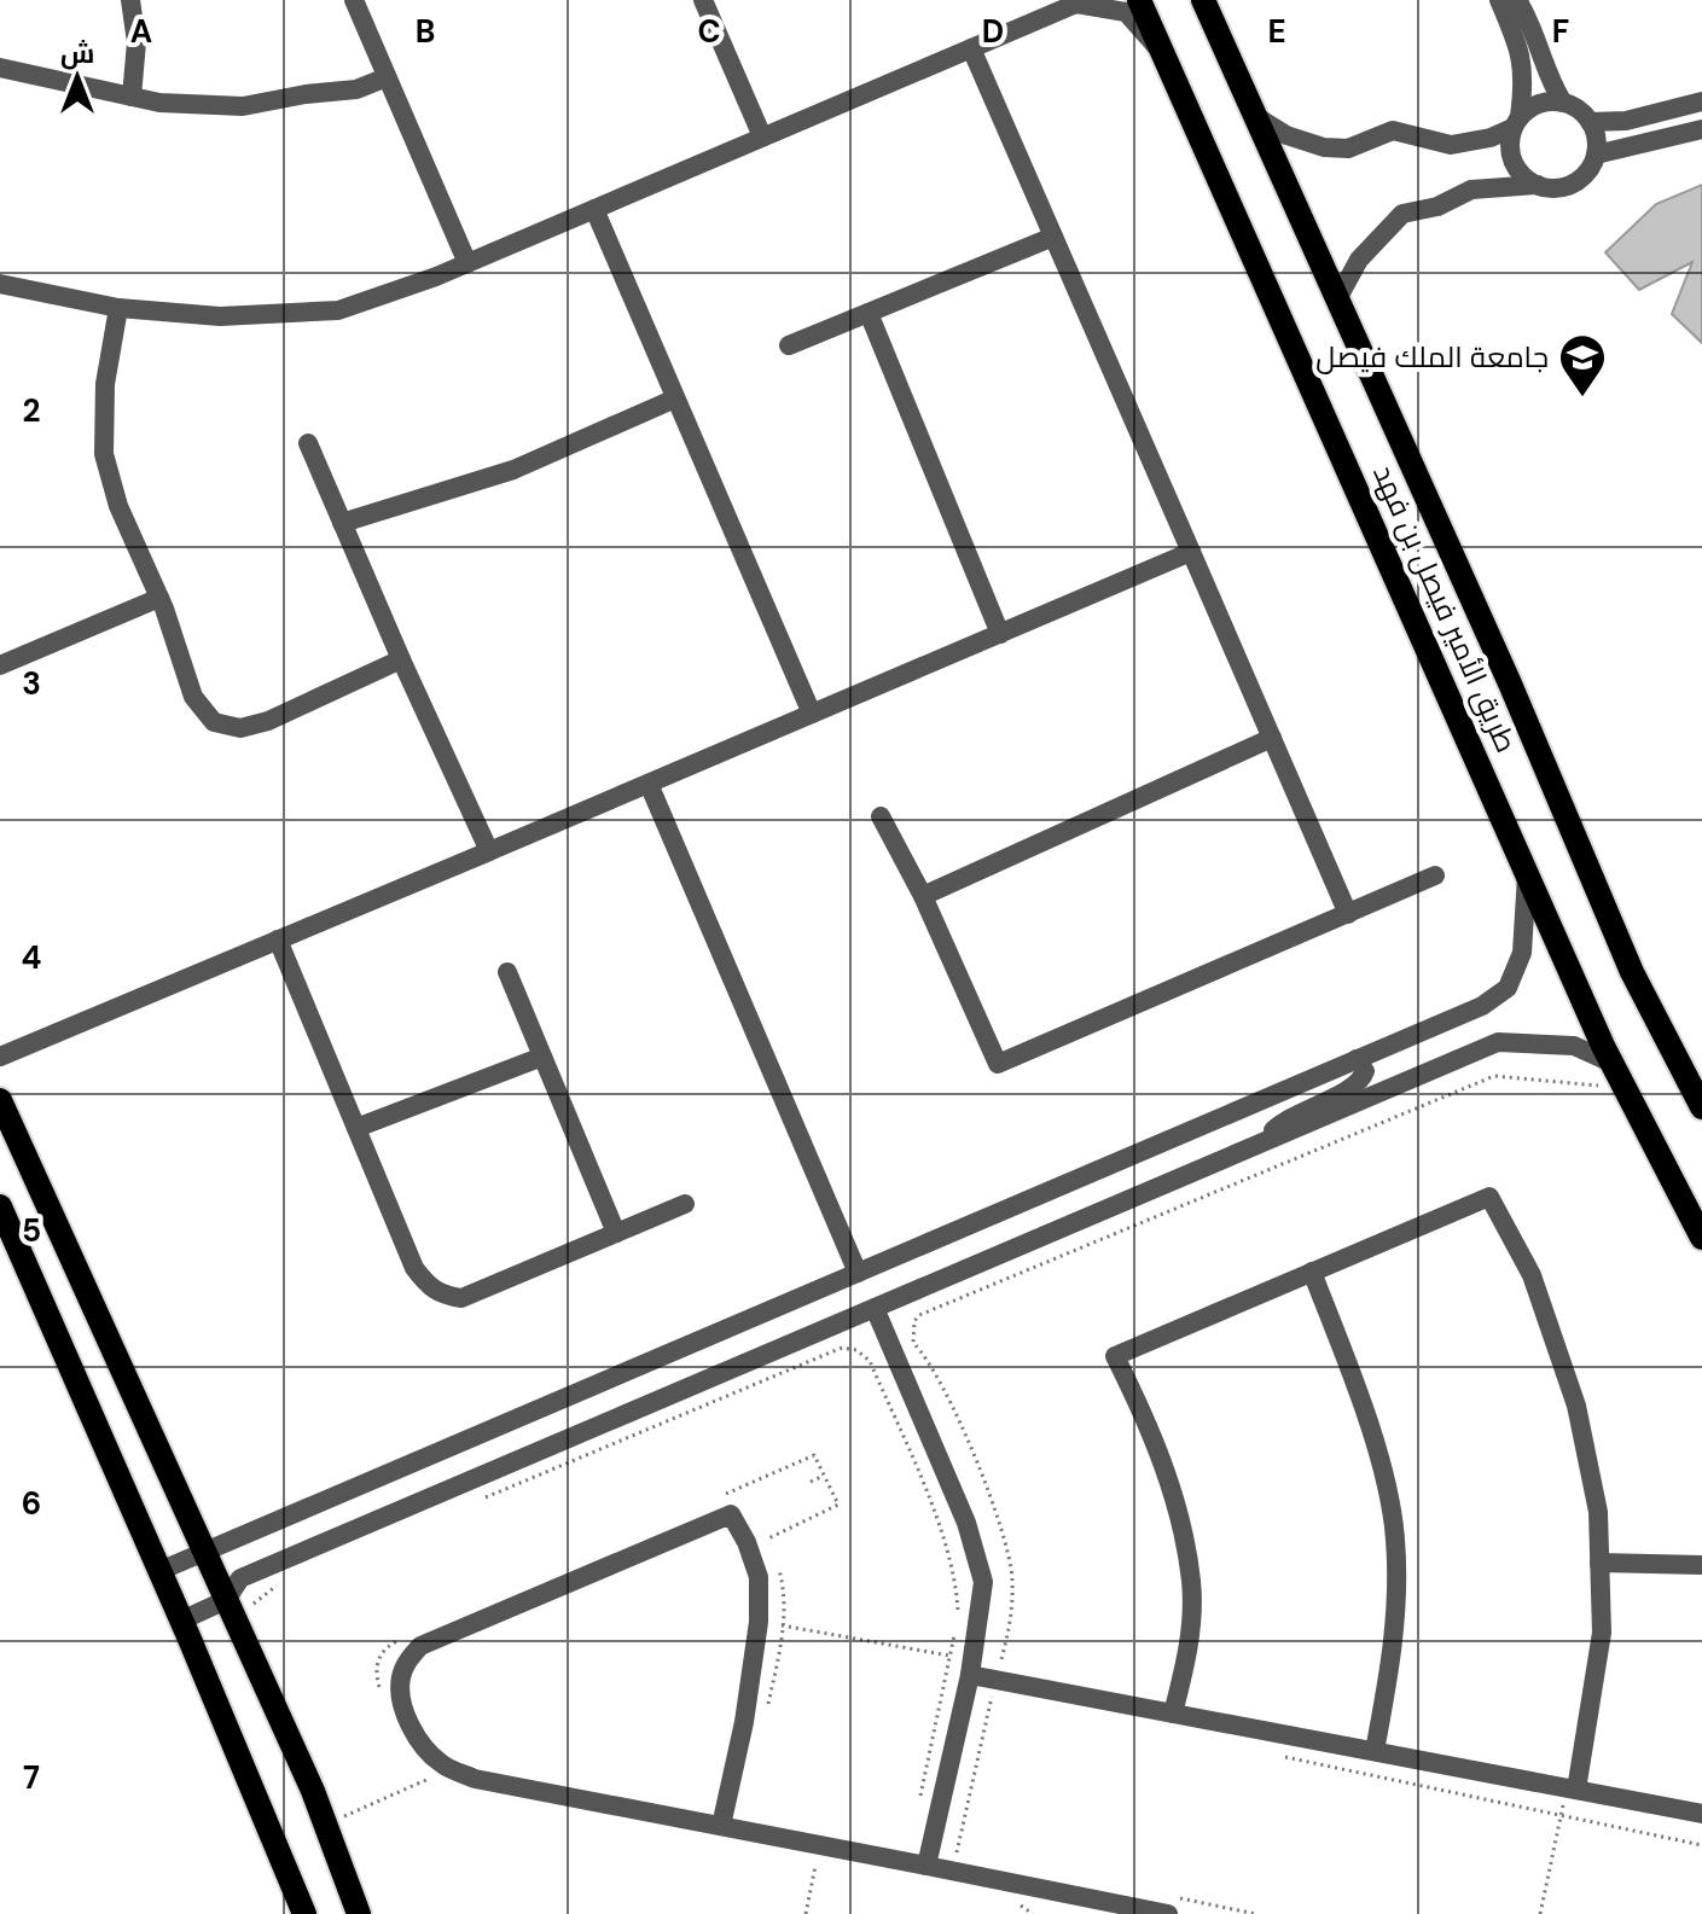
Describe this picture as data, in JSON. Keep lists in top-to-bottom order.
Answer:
{
  "streets": {
    "main road": ["طريق الأمير فيصل بن فهد"]
  },
  "places": {
    "school or university": ["جامعة الملك فيصل"]
  },
  "north": "top",
  "grid": {
    "columns": [
      "A",
      "B",
      "C",
      "D",
      "E",
      "F"
    ],
    "rows": [
      "2",
      "3",
      "4",
      "5",
      "6",
      "7"
    ]
  }
}
